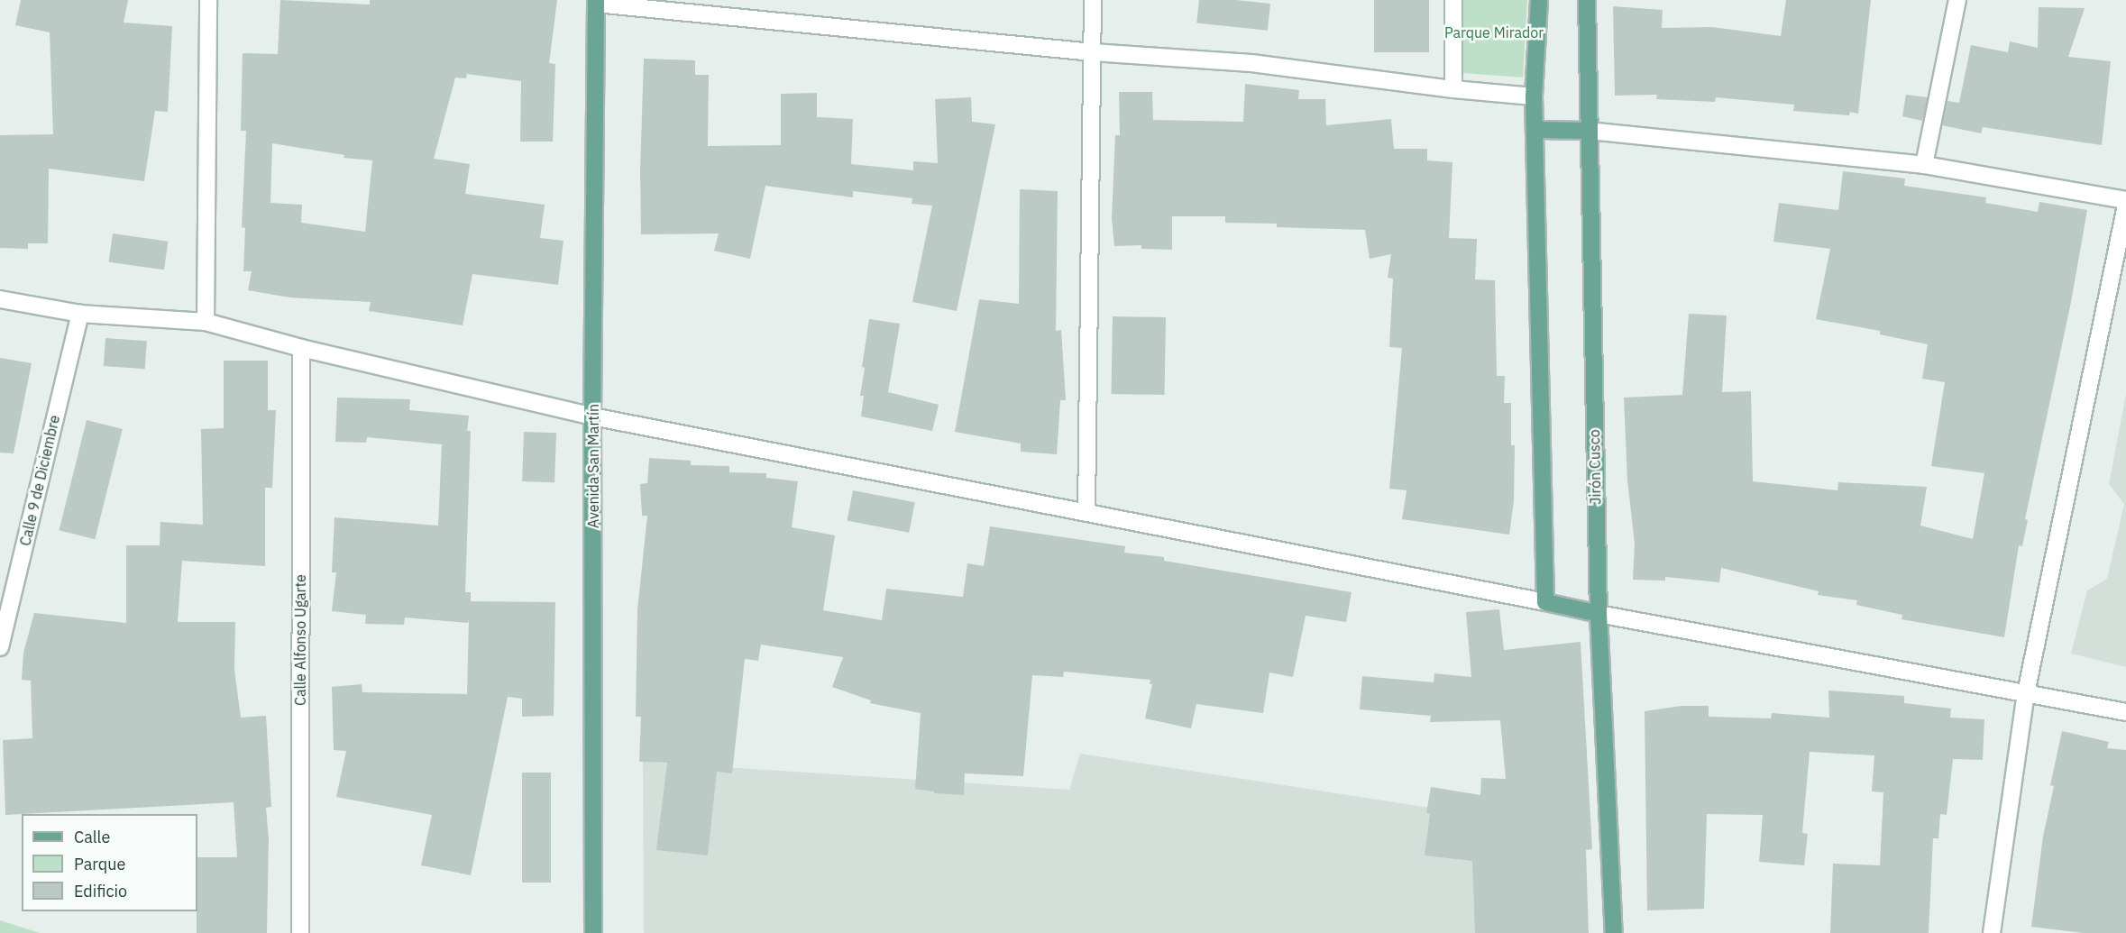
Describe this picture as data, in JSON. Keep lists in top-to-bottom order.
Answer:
{
  "streets": {
    "main road": ["Avenida San Martín", "Jirón Cusco"],
    "street": ["Calle 9 de Diciembre", "Calle Alfonso Ugarte"]
  },
  "parks": ["Parque Mirador"],
  "legend": ["Calle", "Parque", "Edificio"]
}
